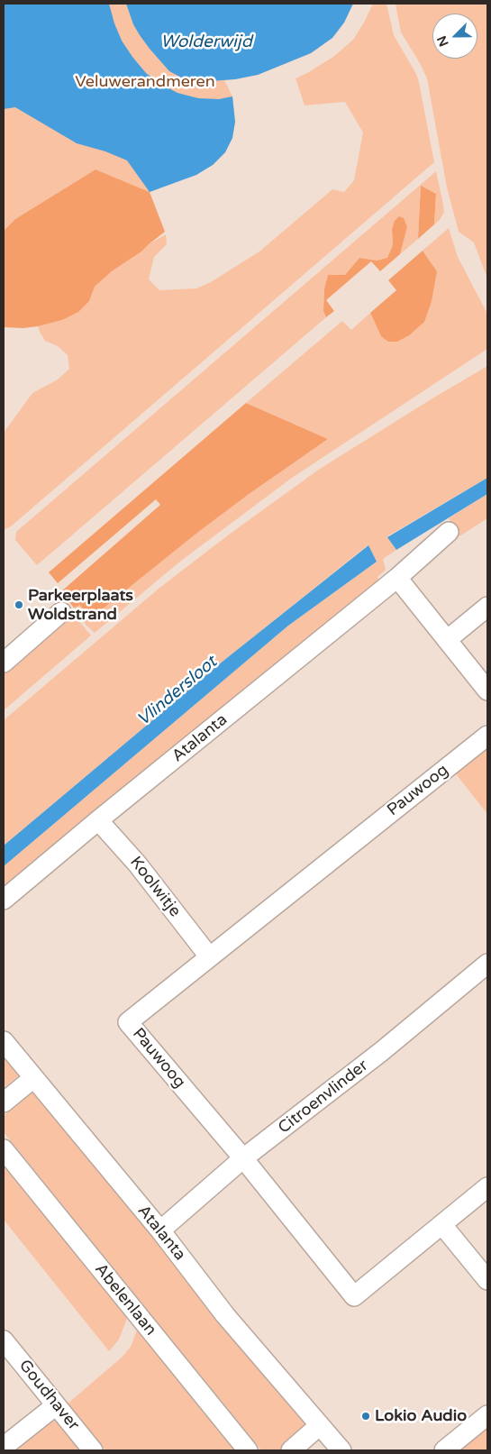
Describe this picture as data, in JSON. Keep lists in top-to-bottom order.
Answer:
{
  "streets": {
    "street": [
      "Atalanta",
      "Pauwoog",
      "Koolwitje",
      "Citroenvlinder",
      "Abelenlaan",
      "Goudhaver"
    ]
  },
  "crossings": [
    ["Atalanta", "Koolwitje"],
    ["Atalanta", "Citroenvlinder"],
    ["Pauwoog", "Koolwitje"],
    ["Pauwoog", "Citroenvlinder"]
  ],
  "water": ["Wolderwijd", "Vlindersloot"],
  "parks": ["Veluwerandmeren"],
  "places": ["Parkeerplaats Woldstrand", "Lokio Audio"],
  "north": "bottom left"
}
